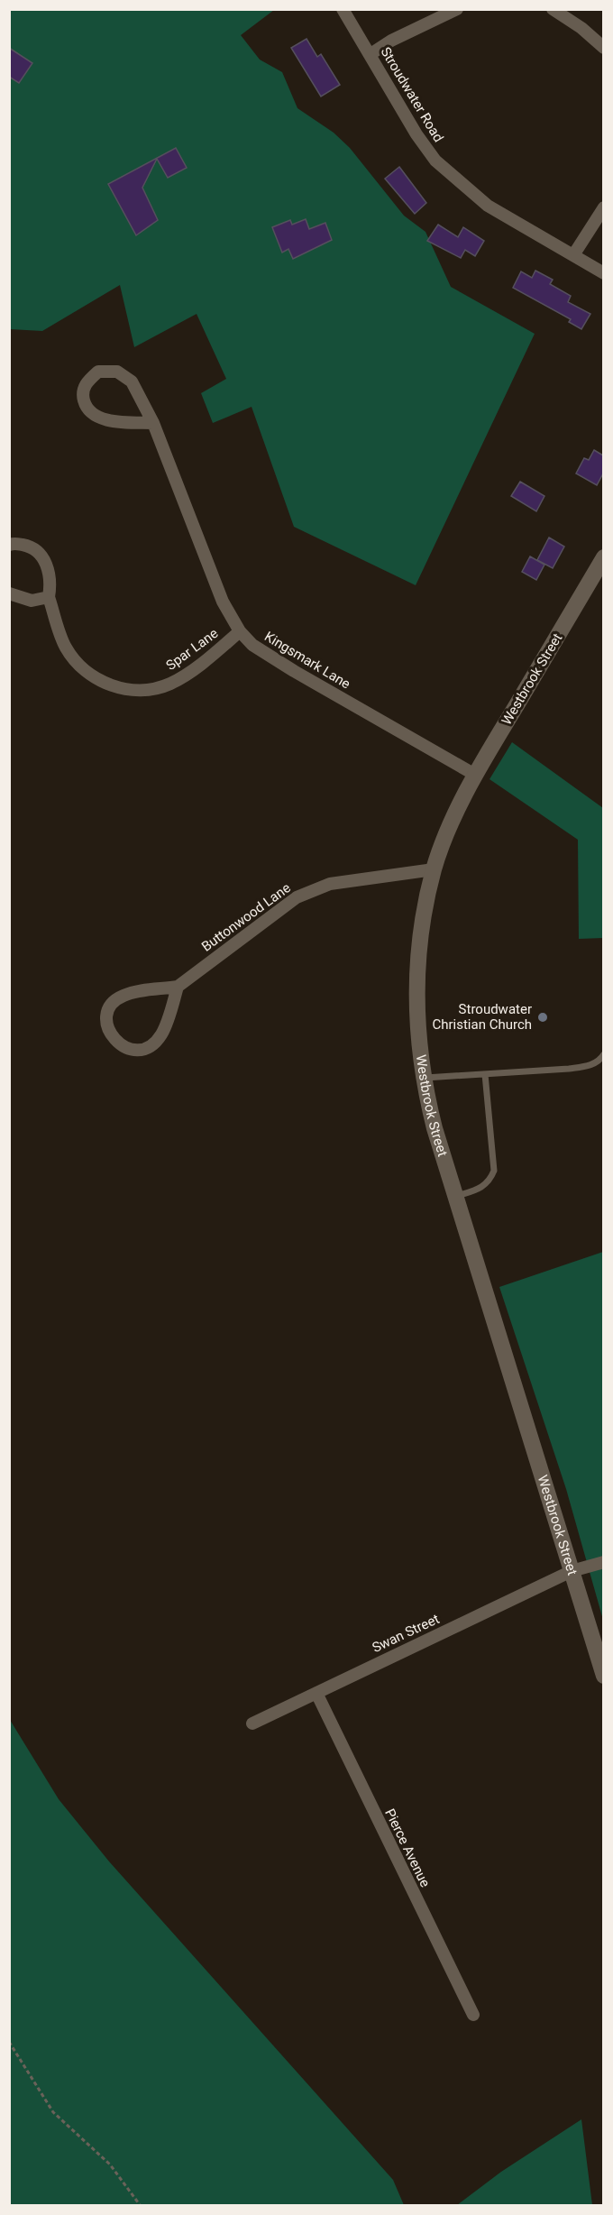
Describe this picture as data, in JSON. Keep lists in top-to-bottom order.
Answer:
{
  "streets": {
    "main road": ["Westbrook Street"],
    "street": [
      "Stroudwater Road",
      "Spar Lane",
      "Kingsmark Lane",
      "Buttonwood Lane",
      "Swan Street",
      "Pierce Avenue"
    ]
  },
  "crossings": [
    ["Spar Lane", "Kingsmark Lane"],
    ["Kingsmark Lane", "Westbrook Street"],
    ["Westbrook Street", "Buttonwood Lane"],
    ["Westbrook Street", "Swan Street"],
    ["Swan Street", "Pierce Avenue"]
  ],
  "places": ["Stroudwater Christian Church"]
}
